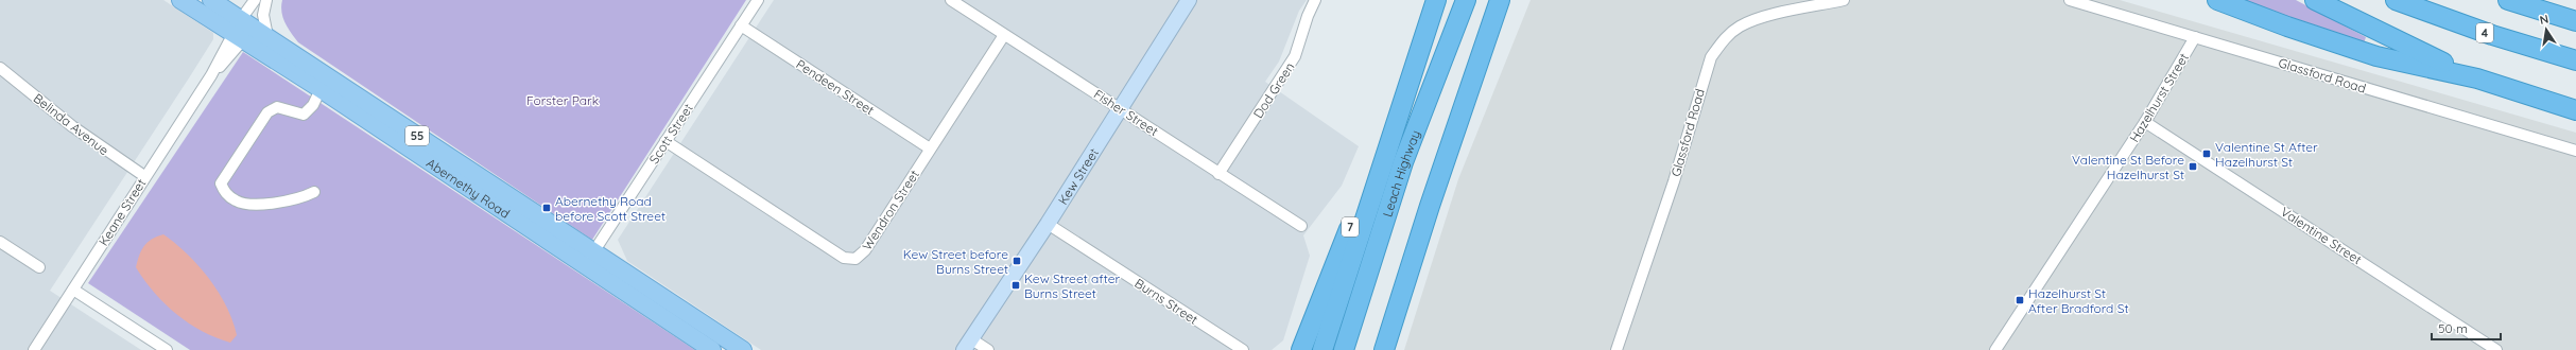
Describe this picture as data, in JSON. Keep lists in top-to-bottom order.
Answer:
{
  "streets": {
    "highway": ["4", "Leach Highway", "7"],
    "main road": ["55", "Abernethy Road"],
    "street": [
      "Glassford Road",
      "Pendeen Street",
      "Dod Green",
      "Hazelhurst Street",
      "Fisher Street",
      "Belinda Avenue",
      "Scott Street",
      "Kew Street",
      "Wendron Street",
      "Keane Street",
      "Valentine Street",
      "Burns Street"
    ]
  },
  "crossings": [
    ["Glassford Road", "Hazelhurst Street"],
    ["Pendeen Street", "Scott Street"],
    ["Pendeen Street", "Wendron Street"],
    ["Dod Green", "Fisher Street"],
    ["Hazelhurst Street", "Valentine Street"],
    ["Fisher Street", "Kew Street"],
    ["Fisher Street", "Wendron Street"],
    ["Belinda Avenue", "Keane Street"],
    ["Scott Street", "Abernethy Road"],
    ["Scott Street", "Wendron Street"],
    ["Leach Highway", "7"],
    ["Kew Street", "Burns Street"],
    ["Abernethy Road", "Keane Street"]
  ],
  "parks": ["Forster Park"],
  "places": {
    "transit": [
      "Valentine St After Hazelhurst St",
      "Valentine St Before Hazelhurst St",
      "Abernethy Road before Scott Street",
      "Kew Street before Burns Street",
      "Kew Street after Burns Street",
      "Hazelhurst St After Bradford St"
    ]
  },
  "scale_bar": "50 m",
  "north": "top"
}
